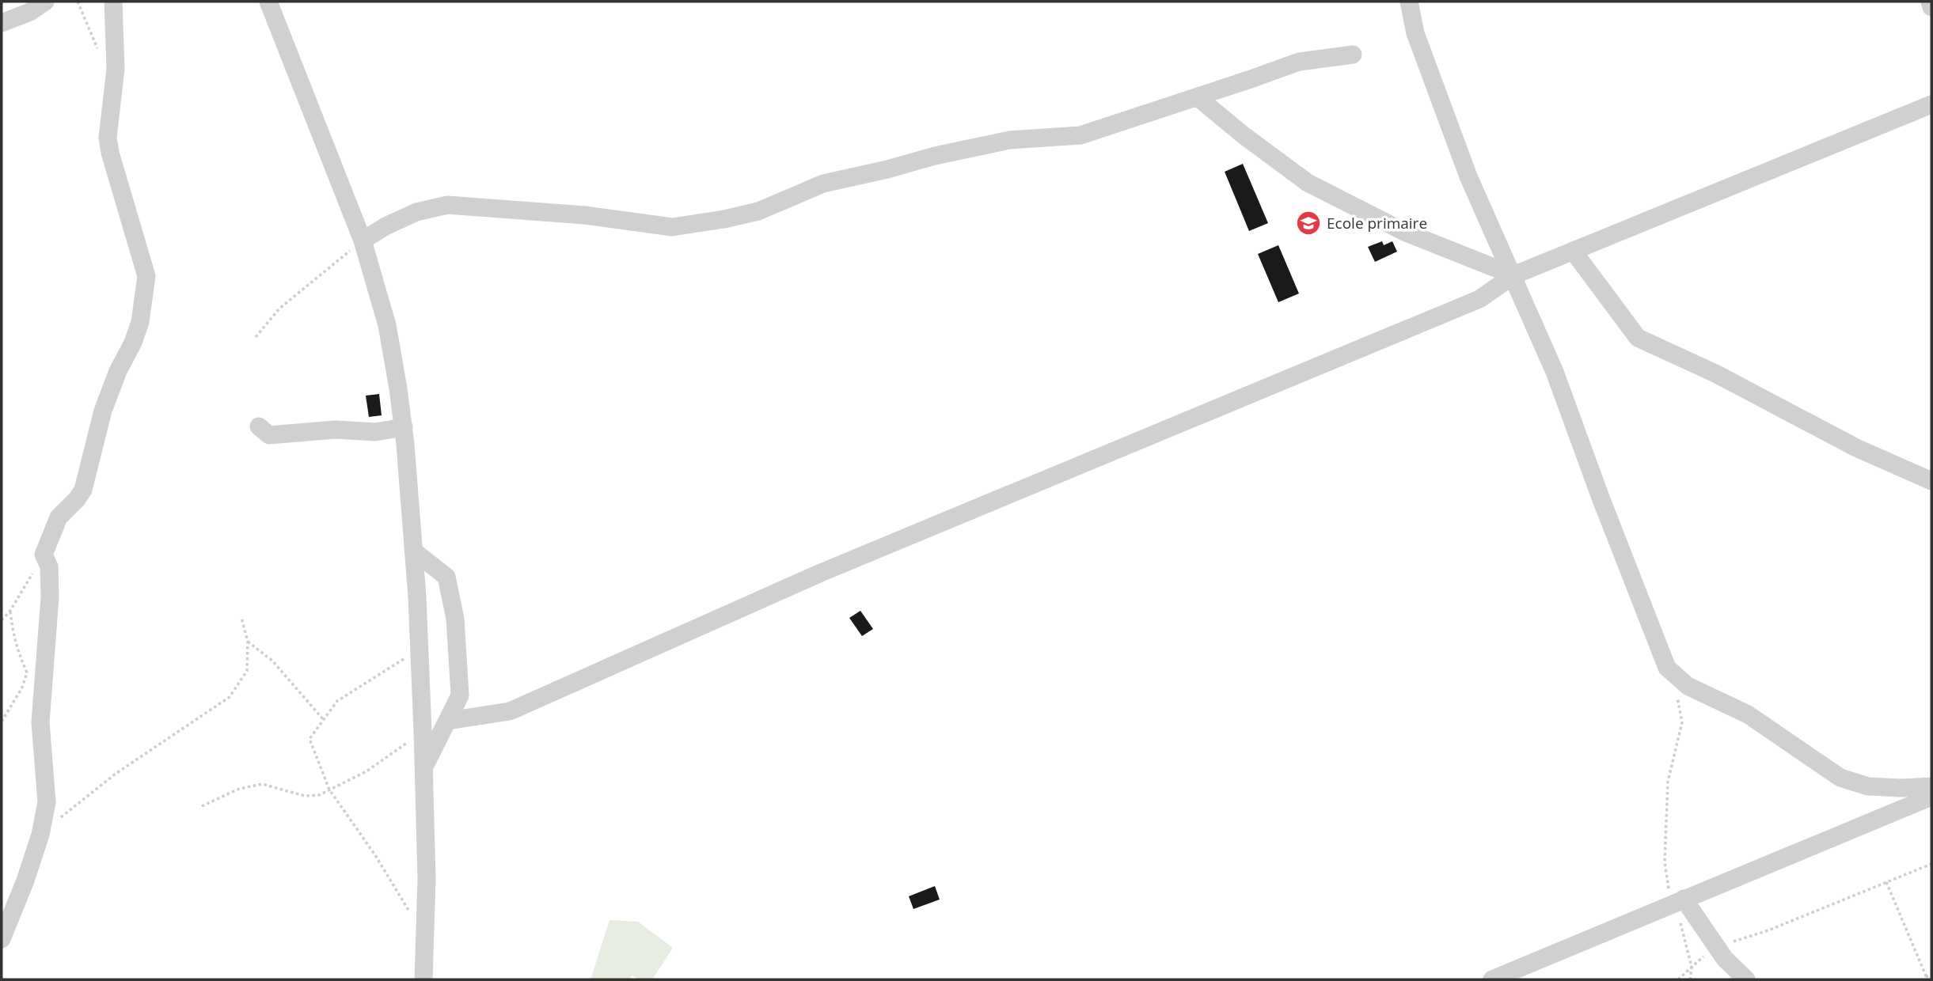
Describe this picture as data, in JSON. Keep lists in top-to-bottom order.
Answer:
{
  "places": {
    "school or university": ["Ecole primaire"]
  }
}
